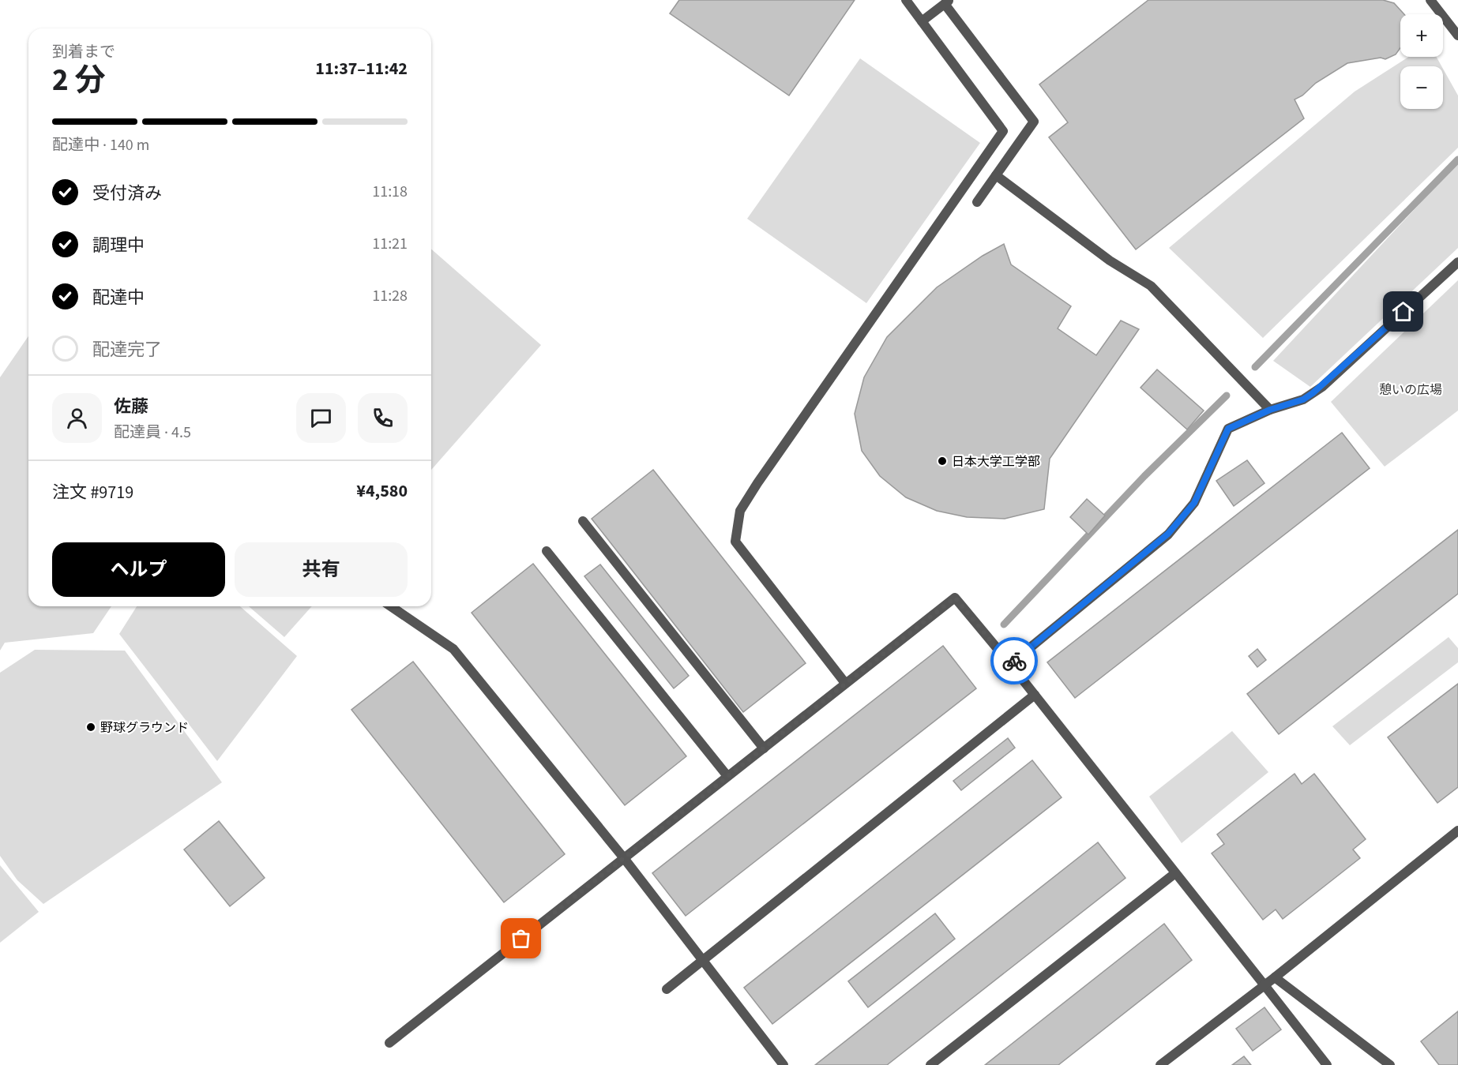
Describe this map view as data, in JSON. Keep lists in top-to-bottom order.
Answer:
{
  "parks": ["憩いの広場"],
  "places": ["日本大学工学部", "野球グラウンド"],
  "page": {
    "map_buttons": ["+", "−"],
    "heading": ["2 分", "到着まで", "11:37–11:42"],
    "panel": [
      "佐藤",
      "配達員 · 4.5",
      "注文 #9719",
      "¥4,580"
    ],
    "bar": "配達中 · 140 m",
    "list": [
      ["受付済み", "11:18"],
      ["調理中", "11:21"],
      ["配達中", "11:28"],
      "配達完了"
    ],
    "buttons": ["ヘルプ", "共有"]
  }
}
